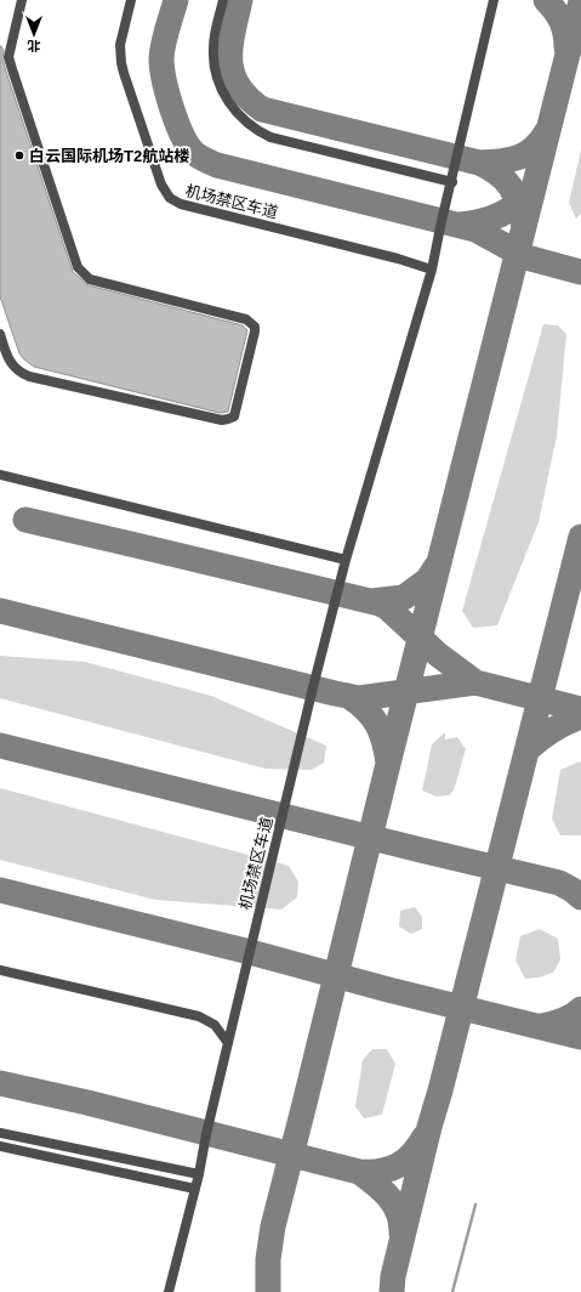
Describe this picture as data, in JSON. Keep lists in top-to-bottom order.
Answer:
{
  "streets": {
    "lane": ["机场禁区车道"]
  },
  "places": ["白云国际机场T2航站楼"],
  "north": "bottom"
}
